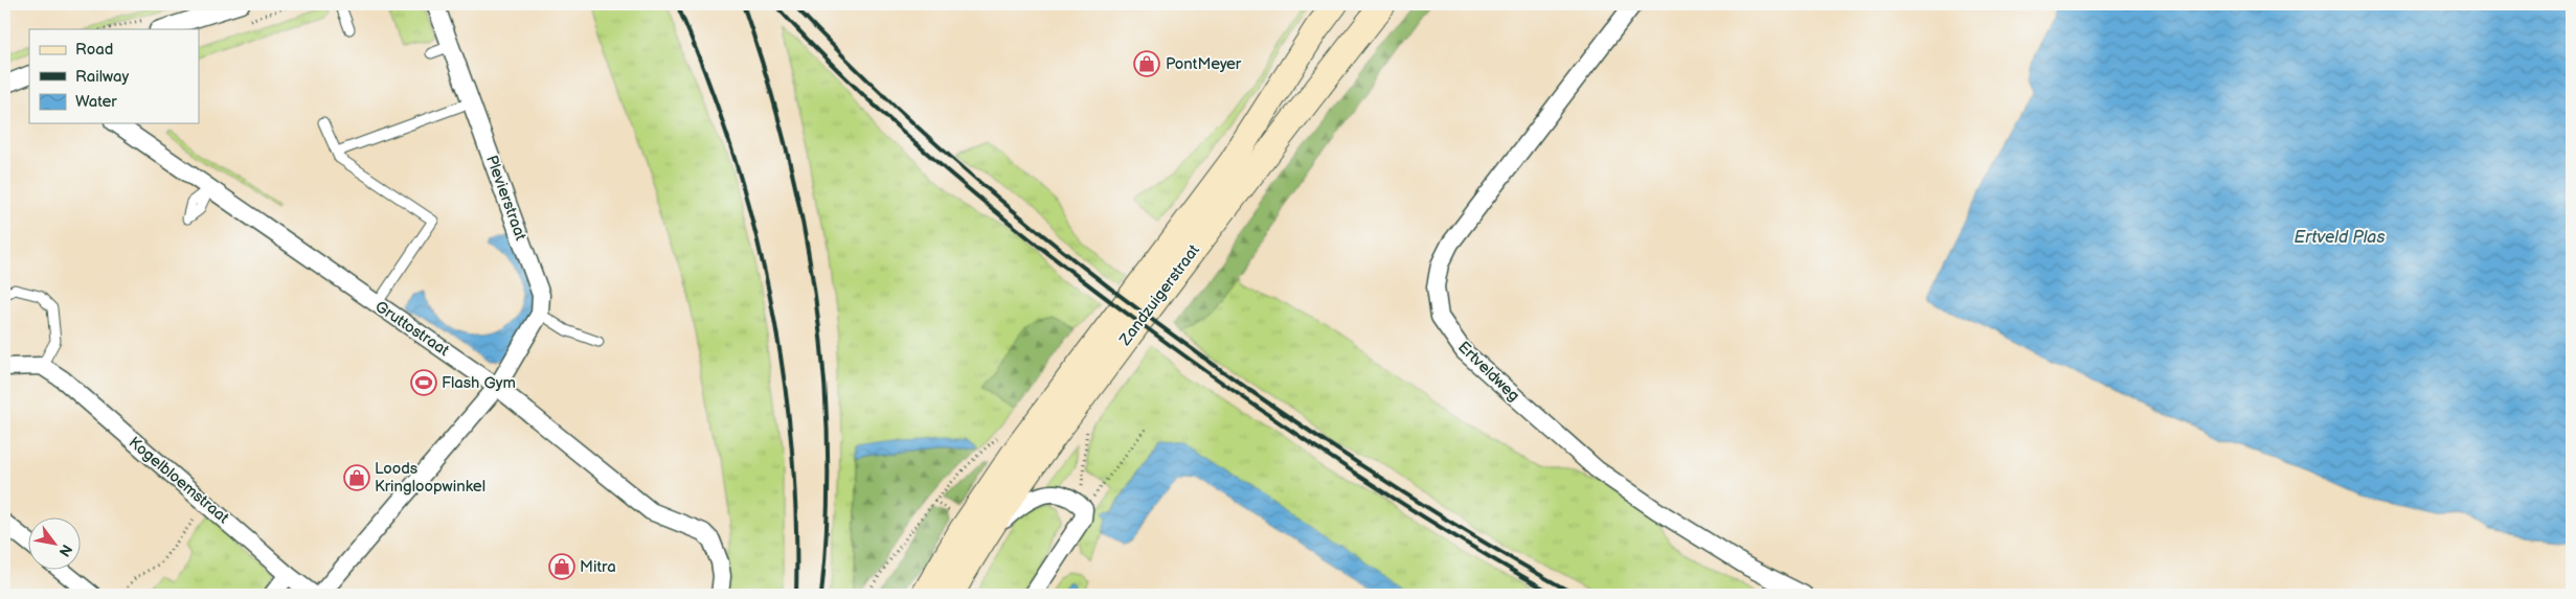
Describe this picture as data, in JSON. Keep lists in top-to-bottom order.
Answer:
{
  "streets": {
    "main road": ["Zandzuigerstraat"],
    "street": [
      "Plevierstraat",
      "Gruttostraat",
      "Ertveldweg",
      "Kogelbloemstraat"
    ]
  },
  "water": ["Ertveld Plas"],
  "places": {
    "shop": ["PontMeyer", "Loods Kringloopwinkel", "Mitra"],
    "sports": ["Flash Gym"]
  },
  "legend": ["Road", "Railway", "Water"],
  "north": "bottom right"
}
